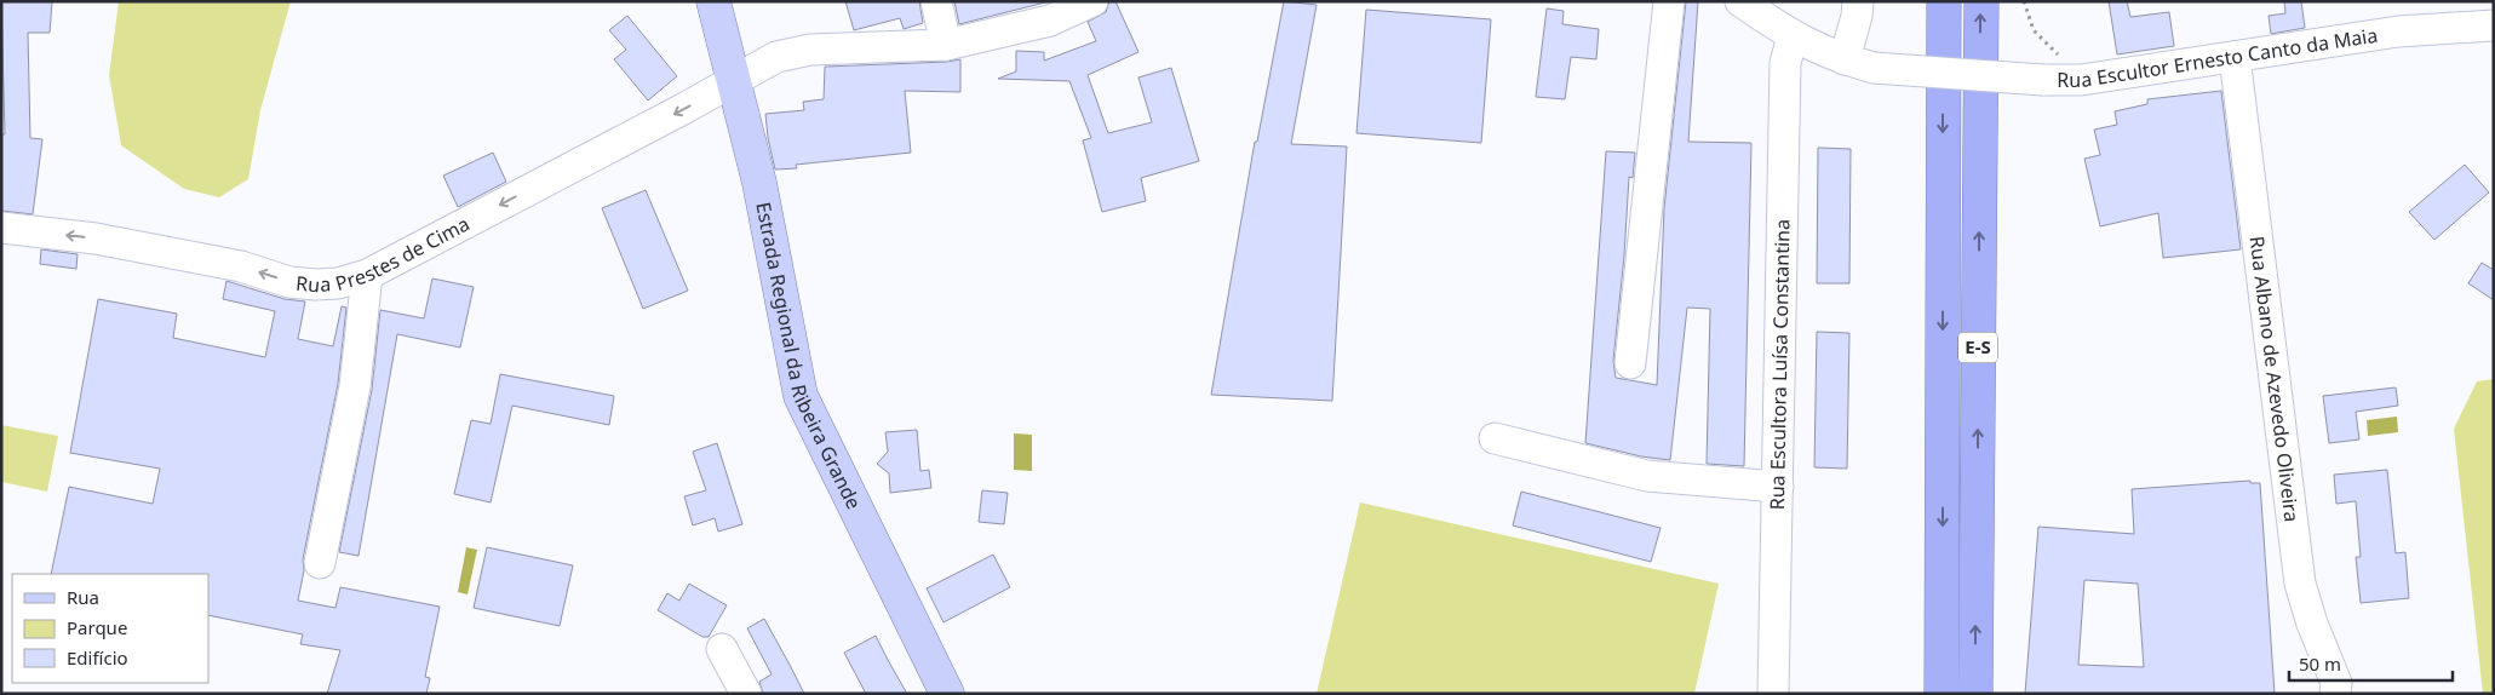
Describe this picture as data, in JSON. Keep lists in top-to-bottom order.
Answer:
{
  "streets": {
    "highway": ["E-S"],
    "main road": ["Estrada Regional da Ribeira Grande"],
    "street": [
      "Rua Escultor Ernesto Canto da Maia",
      "Rua Prestes de Cima",
      "Rua Escultora Luísa Constantina",
      "Rua Albano de Azevedo Oliveira"
    ]
  },
  "crossings": [
    ["Rua Escultor Ernesto Canto da Maia", "Rua Escultora Luísa Constantina"],
    ["Rua Escultor Ernesto Canto da Maia", "Rua Albano de Azevedo Oliveira"],
    ["Rua Prestes de Cima", "Estrada Regional da Ribeira Grande"]
  ],
  "one_way": ["Rua Prestes de Cima"],
  "legend": ["Rua", "Parque", "Edifício"],
  "scale_bar": "50 m"
}
